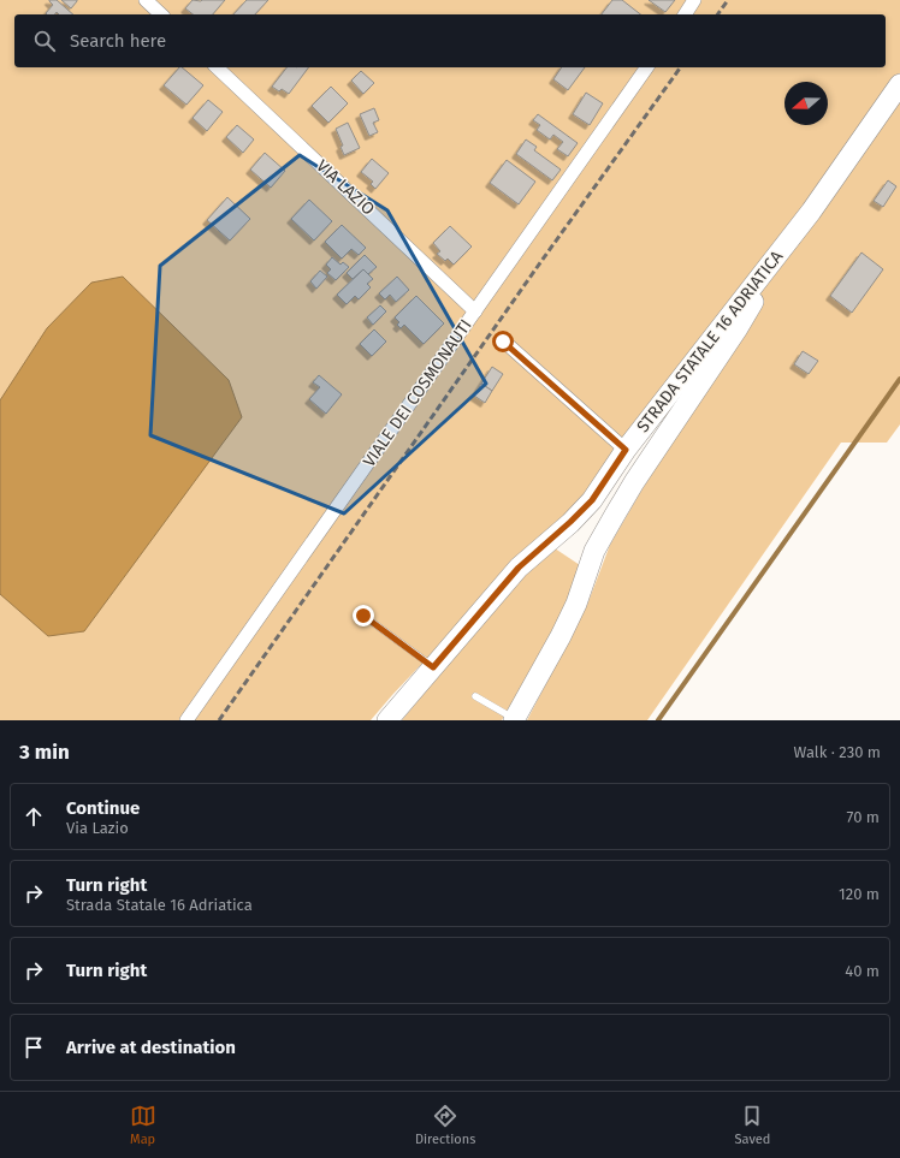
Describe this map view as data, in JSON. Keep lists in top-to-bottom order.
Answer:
{
  "streets": {
    "main road": ["STRADA STATALE 16 ADRIATICA"],
    "street": ["VIA LAZIO", "VIALE DEI COSMONAUTI"]
  },
  "crossings": [
    ["VIA LAZIO", "VIALE DEI COSMONAUTI"]
  ],
  "north": "left",
  "page": {
    "search": "Search here",
    "heading": ["3 min", "Walk · 230 m"],
    "list": [
      ["Continue", "Via Lazio", "70 m"],
      ["Turn right", "Strada Statale 16 Adriatica", "120 m"],
      ["Turn right", "40 m"],
      "Arrive at destination"
    ],
    "nav": ["Map", "Directions", "Saved"]
  }
}
